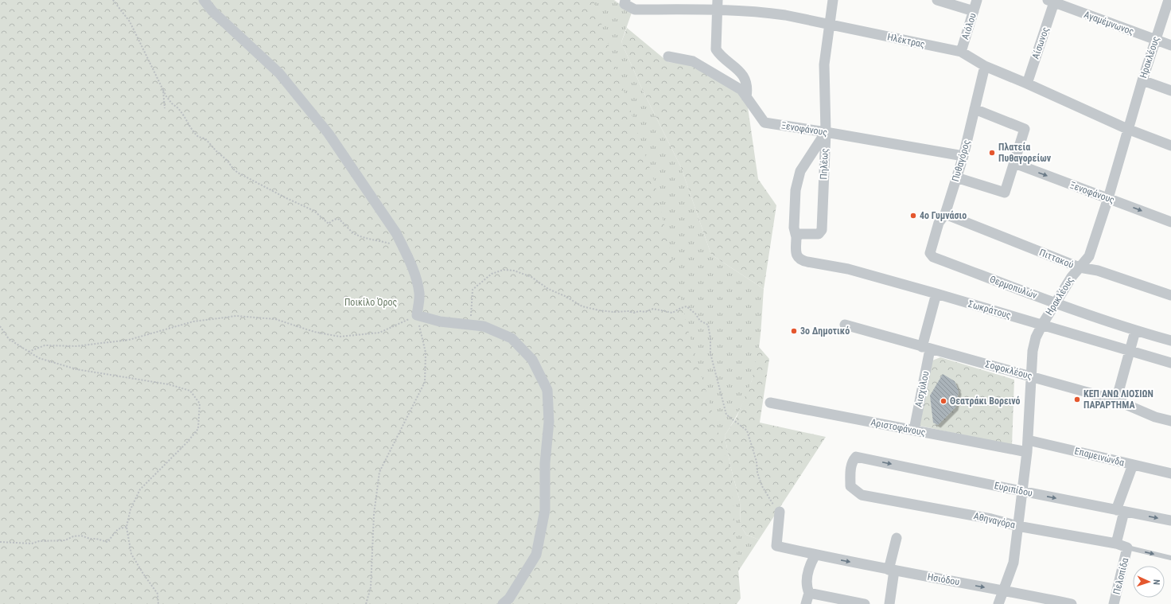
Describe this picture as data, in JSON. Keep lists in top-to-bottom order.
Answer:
{
  "streets": {
    "street": [
      "Αγαμέμνωνος",
      "Αιόλου",
      "Ηλέκτρας",
      "Αίσωνος",
      "Ηρακλέους",
      "Ξενοφάνους",
      "Πυθαγόρος",
      "Πηλέως",
      "Πιττακού",
      "Θερμοπυλών",
      "Σωκράτους",
      "Σοφοκλέους",
      "Αισχύλου",
      "Αριστοφάνους",
      "Επαμεινώνδα",
      "Ευριπίδου",
      "Αθηναγόρα",
      "Πελοπίδα",
      "Ησιόδου"
    ]
  },
  "crossings": [
    ["Αγαμέμνωνος", "Αίσωνος"],
    ["Αγαμέμνωνος", "Ηρακλέους"],
    ["Αιόλου", "Ηλέκτρας"],
    ["Ηλέκτρας", "Αίσωνος"],
    ["Ηλέκτρας", "Ηρακλέους"],
    ["Ηλέκτρας", "Πυθαγόρος"],
    ["Ηλέκτρας", "Πηλέως"],
    ["Ηρακλέους", "Ξενοφάνους"],
    ["Ηρακλέους", "Πιττακού"],
    ["Ηρακλέους", "Θερμοπυλών"],
    ["Ηρακλέους", "Σωκράτους"],
    ["Ηρακλέους", "Σοφοκλέους"],
    ["Ηρακλέους", "Αριστοφάνους"],
    ["Ηρακλέους", "Επαμεινώνδα"],
    ["Ηρακλέους", "Ευριπίδου"],
    ["Ηρακλέους", "Αθηναγόρα"],
    ["Ηρακλέους", "Ησιόδου"],
    ["Ξενοφάνους", "Πυθαγόρος"],
    ["Ξενοφάνους", "Πηλέως"],
    ["Πυθαγόρος", "Πιττακού"],
    ["Πυθαγόρος", "Θερμοπυλών"],
    ["Πηλέως", "Σωκράτους"],
    ["Σωκράτους", "Αισχύλου"],
    ["Σοφοκλέους", "Αισχύλου"],
    ["Αισχύλου", "Αριστοφάνους"],
    ["Επαμεινώνδα", "Πελοπίδα"],
    ["Ευριπίδου", "Αθηναγόρα"],
    ["Ευριπίδου", "Πελοπίδα"],
    ["Αθηναγόρα", "Πελοπίδα"]
  ],
  "one_way": ["Ευριπίδου", "Ησιόδου"],
  "parks": ["Ποικίλο Όρος"],
  "places": [
    "Πλατεία Πυθαγορείων",
    "4ο Γυμνάσιο",
    "3ο Δημοτικό",
    "ΚΕΠ ΑΝΩ ΛΙΟΣΙΩΝ ΠΑΡΑΡΤΗΜΑ",
    "Θεατράκι Βορεινό"
  ],
  "north": "right"
}
